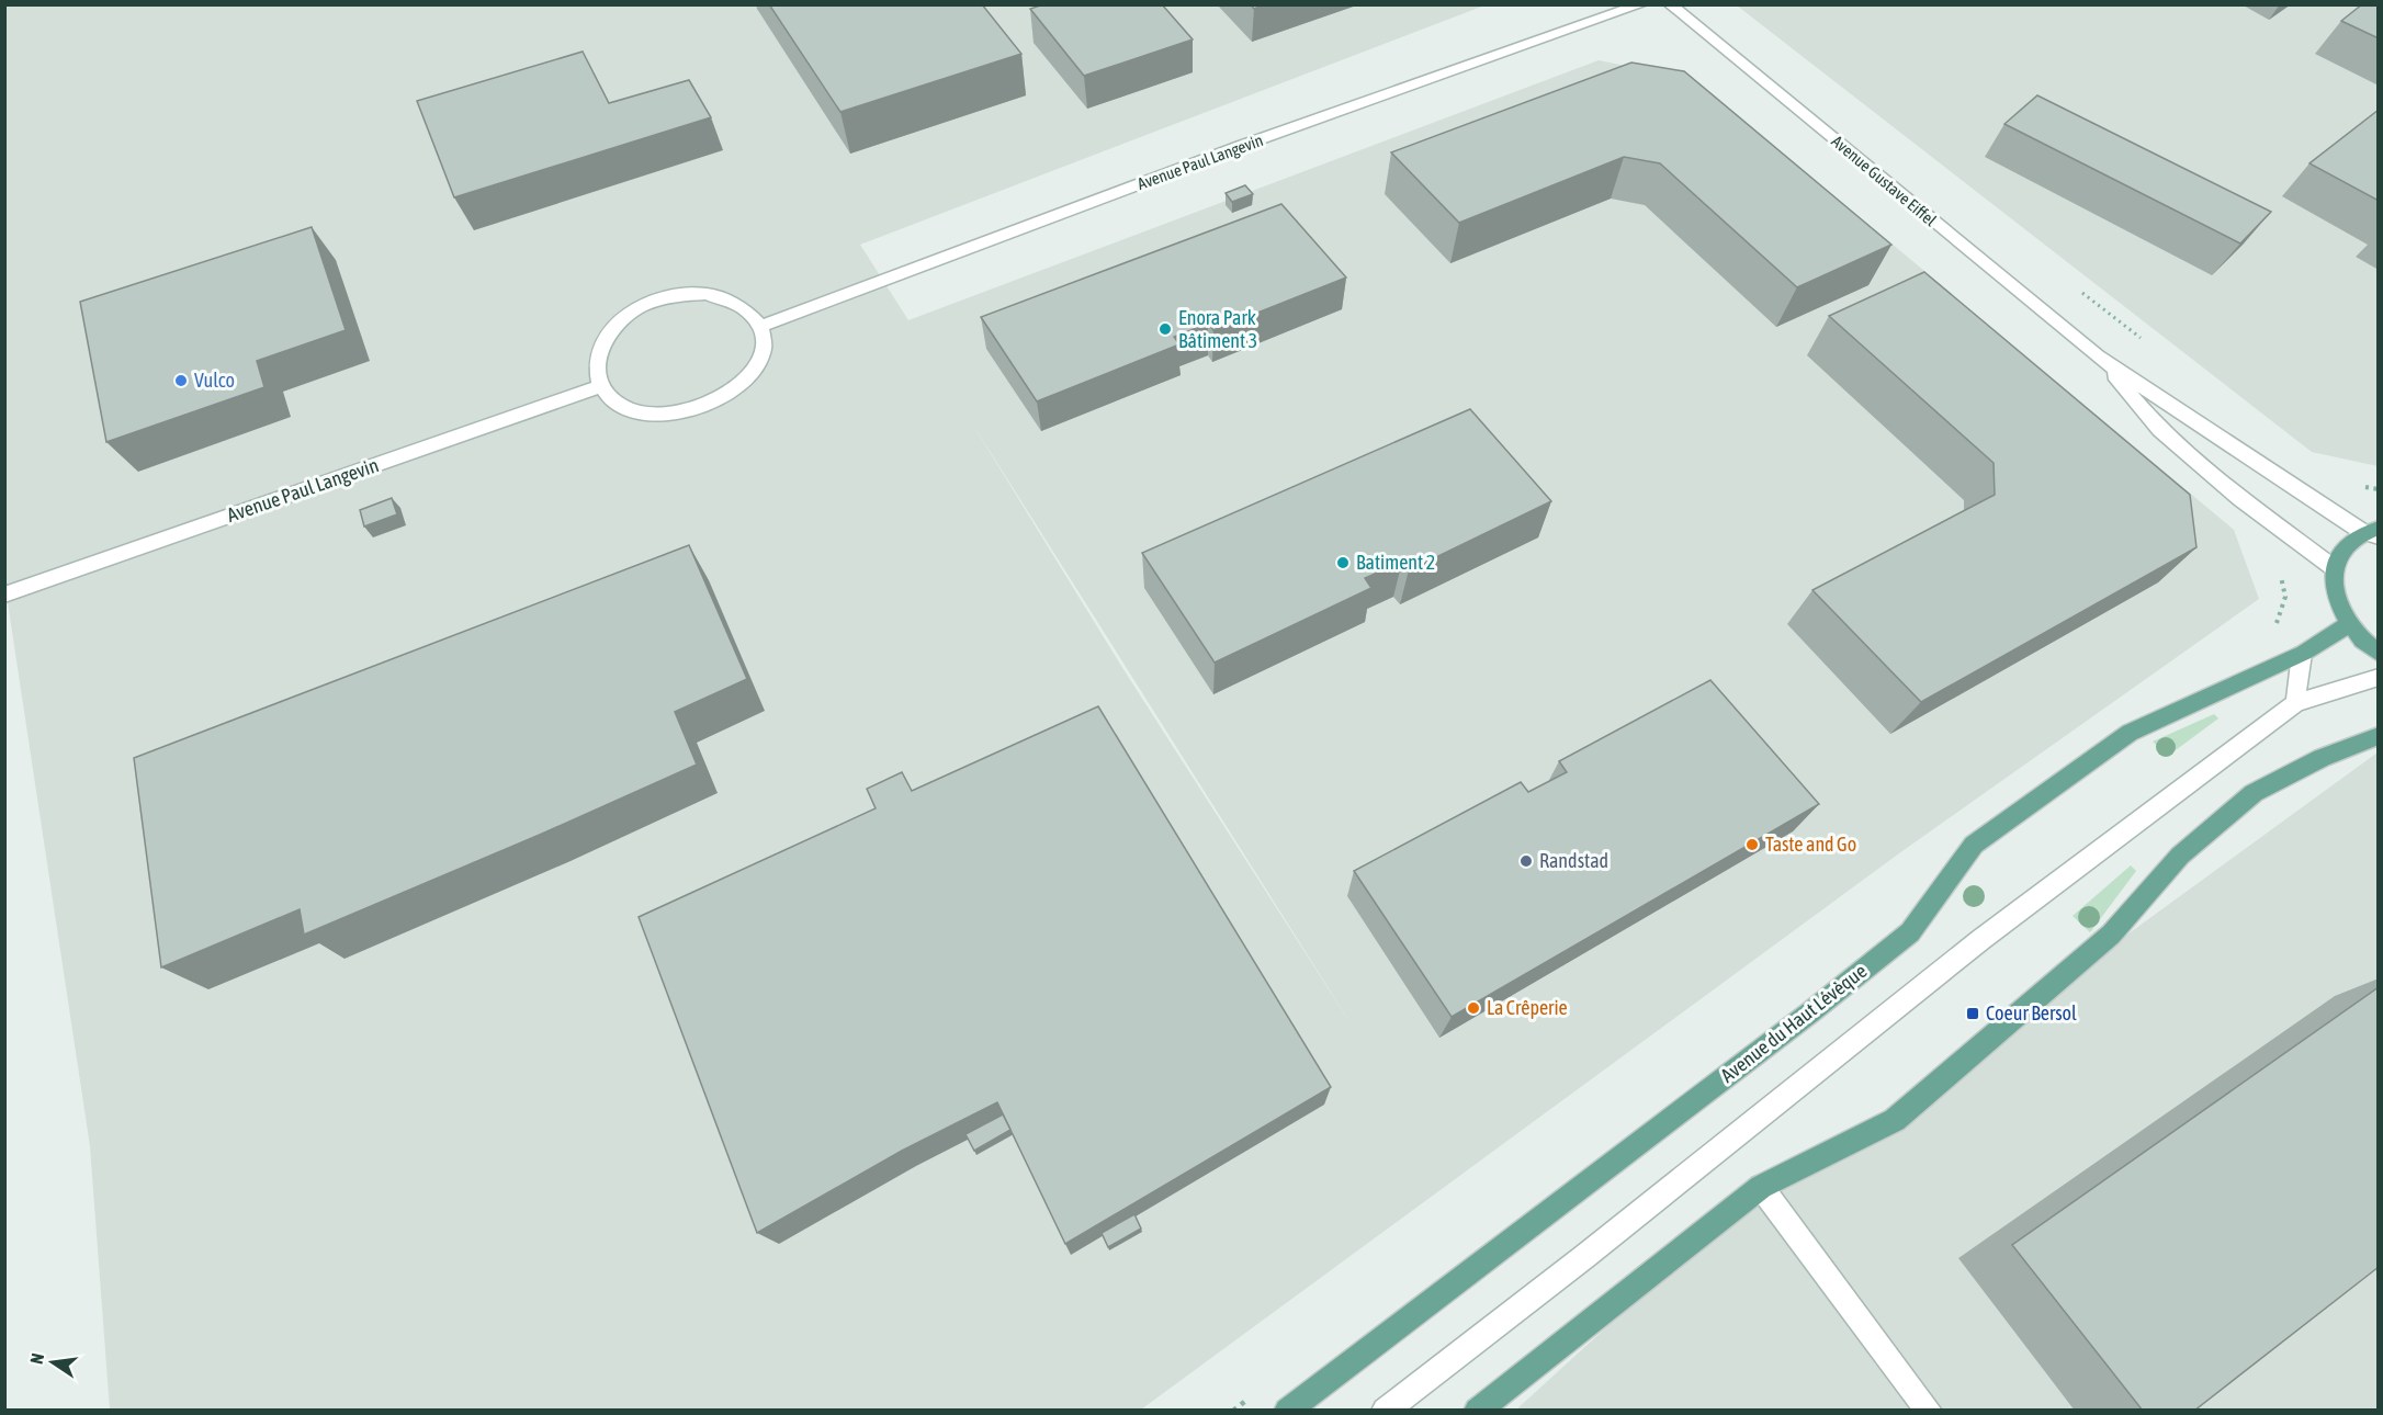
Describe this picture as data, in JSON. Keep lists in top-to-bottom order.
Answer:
{
  "streets": {
    "main road": ["Avenue du Haut Lévèque"],
    "street": ["Avenue Paul Langevin", "Avenue Gustave Eiffel"]
  },
  "places": {
    "other": [
      "Enora Park Bâtiment 3",
      "Vulco",
      "Batiment 2",
      "Taste and Go",
      "Randstad",
      "La Crêperie"
    ],
    "transit": ["Coeur Bersol"]
  },
  "north": "left"
}
